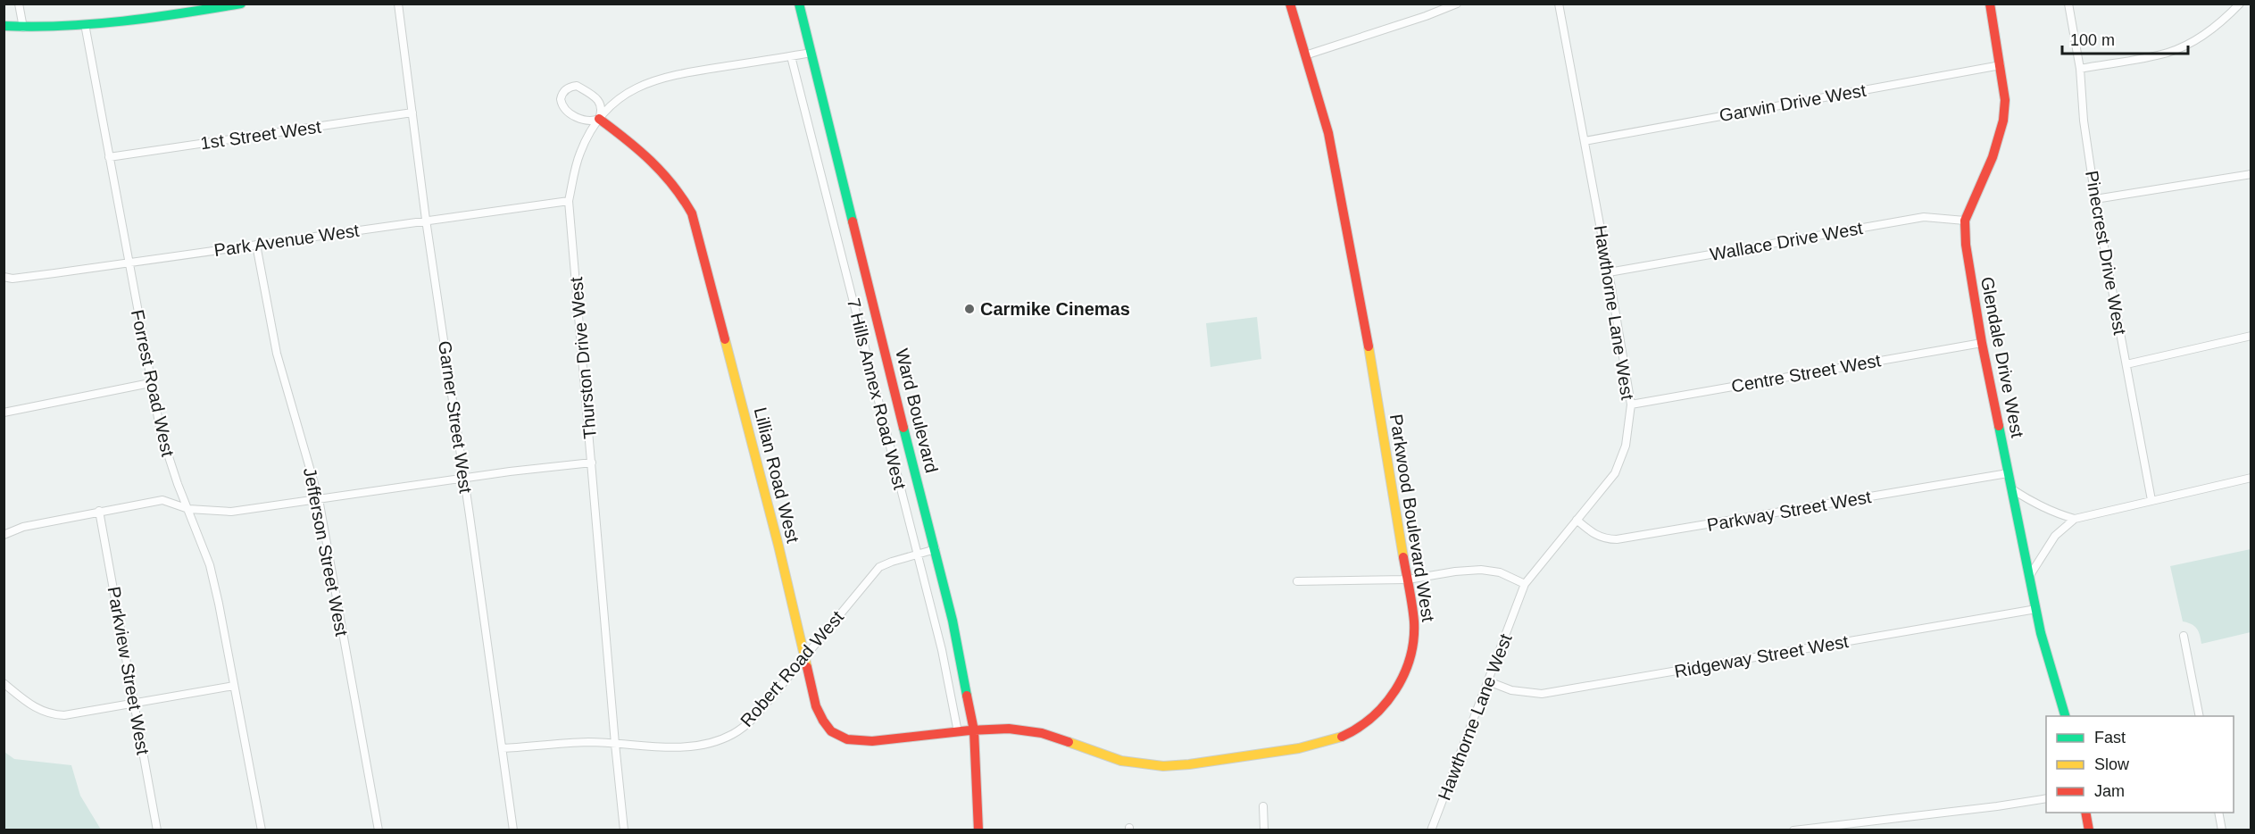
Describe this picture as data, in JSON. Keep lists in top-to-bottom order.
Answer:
{
  "streets": {
    "street": [
      "Garwin Drive West",
      "1st Street West",
      "Park Avenue West",
      "Wallace Drive West",
      "Pinecrest Drive West",
      "Hawthorne Lane West",
      "Glendale Drive West",
      "Thurston Drive West",
      "Centre Street West",
      "Forrest Road West",
      "7 Hills Annex Road West",
      "Ward Boulevard",
      "Garner Street West",
      "Lillian Road West",
      "Parkway Street West",
      "Parkwood Boulevard West",
      "Jefferson Street West",
      "Ridgeway Street West",
      "Robert Road West",
      "Parkview Street West"
    ]
  },
  "crossings": [
    ["Garwin Drive West", "Hawthorne Lane West"],
    ["Garwin Drive West", "Glendale Drive West"],
    ["1st Street West", "Forrest Road West"],
    ["1st Street West", "Garner Street West"],
    ["Park Avenue West", "Thurston Drive West"],
    ["Park Avenue West", "Forrest Road West"],
    ["Park Avenue West", "Garner Street West"],
    ["Park Avenue West", "Jefferson Street West"],
    ["Wallace Drive West", "Hawthorne Lane West"],
    ["Wallace Drive West", "Glendale Drive West"],
    ["Hawthorne Lane West", "Centre Street West"],
    ["Hawthorne Lane West", "Parkway Street West"],
    ["Hawthorne Lane West", "Ridgeway Street West"],
    ["Glendale Drive West", "Centre Street West"],
    ["Glendale Drive West", "Parkway Street West"],
    ["Glendale Drive West", "Ridgeway Street West"],
    ["Thurston Drive West", "7 Hills Annex Road West"],
    ["Thurston Drive West", "Ward Boulevard"],
    ["Thurston Drive West", "Lillian Road West"],
    ["Thurston Drive West", "Robert Road West"],
    ["7 Hills Annex Road West", "Lillian Road West"],
    ["7 Hills Annex Road West", "Robert Road West"],
    ["Ward Boulevard", "Lillian Road West"],
    ["Ward Boulevard", "Parkwood Boulevard West"],
    ["Ward Boulevard", "Robert Road West"],
    ["Garner Street West", "Robert Road West"],
    ["Lillian Road West", "Parkwood Boulevard West"],
    ["Lillian Road West", "Robert Road West"]
  ],
  "places": ["Carmike Cinemas"],
  "legend": ["Fast", "Slow", "Jam"],
  "scale_bar": "100 m"
}
